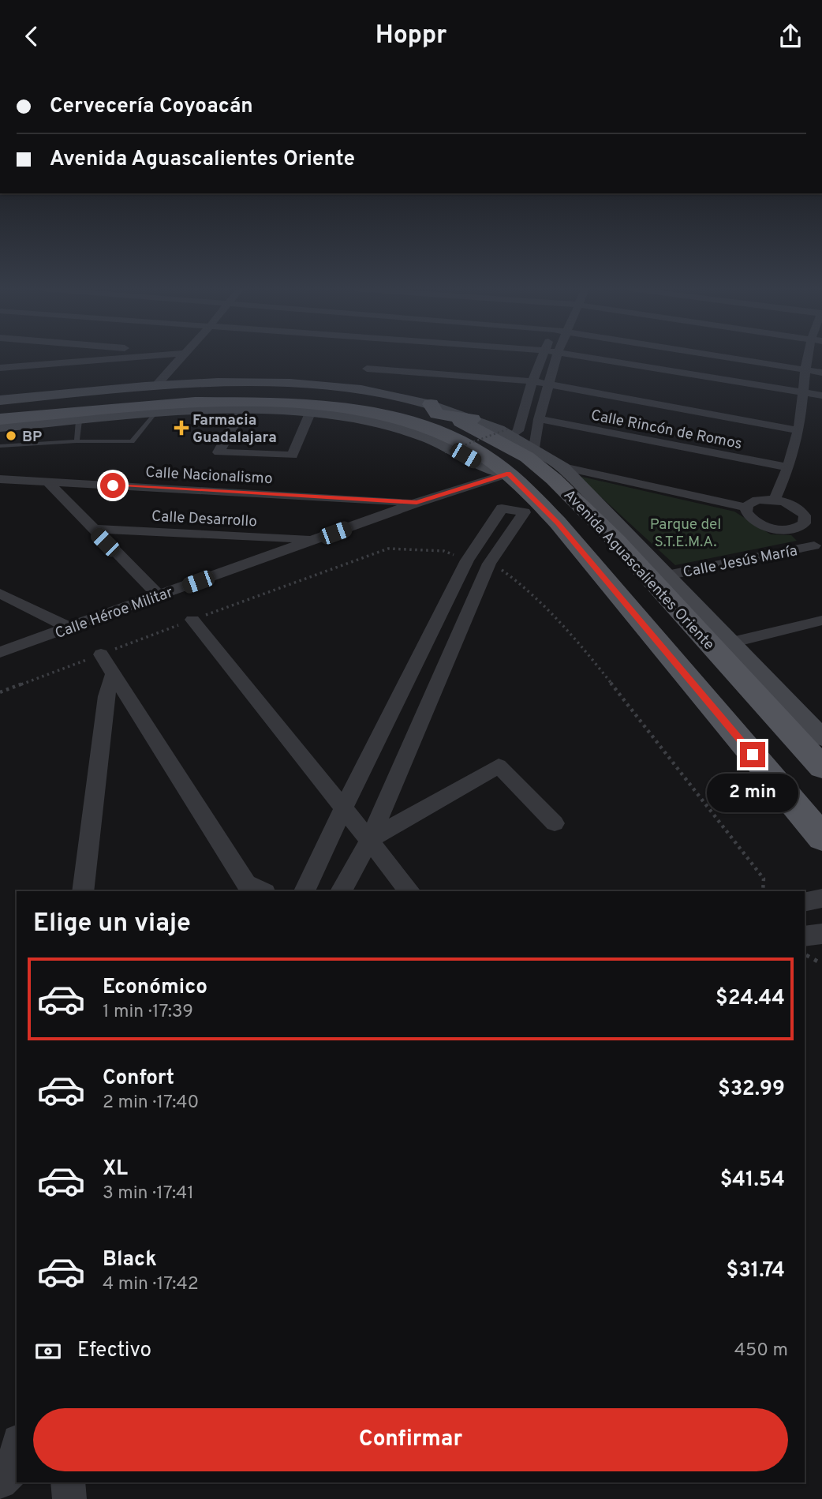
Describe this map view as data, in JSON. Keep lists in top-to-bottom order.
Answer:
{
  "streets": {
    "main road": ["Avenida Aguascalientes Oriente"],
    "street": [
      "Calle Rincón de Romos",
      "Calle Nacionalismo",
      "Calle Desarrollo",
      "Calle Jesús María",
      "Calle Héroe Militar"
    ]
  },
  "crossings": [
    ["Calle Nacionalismo", "Calle Héroe Militar"],
    ["Calle Desarrollo", "Calle Héroe Militar"],
    ["Avenida Aguascalientes Oriente", "Calle Héroe Militar"]
  ],
  "parks": ["Parque del S.T.E.M.A."],
  "places": {
    "health": ["Farmacia Guadalajara"],
    "other": ["BP"]
  },
  "page": {
    "header": "Hoppr",
    "banner": ["Cervecería Coyoacán", "Avenida Aguascalientes Oriente"],
    "bubble": "2 min",
    "heading": "Elige un viaje",
    "list": [
      {
        "name": "Económico",
        "note": "1 min · 17:39",
        "value": "$24.44"
      },
      {
        "name": "Confort",
        "note": "2 min · 17:40",
        "value": "$32.99"
      },
      {
        "name": "XL",
        "note": "3 min · 17:41",
        "value": "$41.54"
      },
      {
        "name": "Black",
        "note": "4 min · 17:42",
        "value": "$31.74"
      }
    ],
    "pay": ["Efectivo", "450 m"],
    "buttons": "Confirmar"
  }
}
